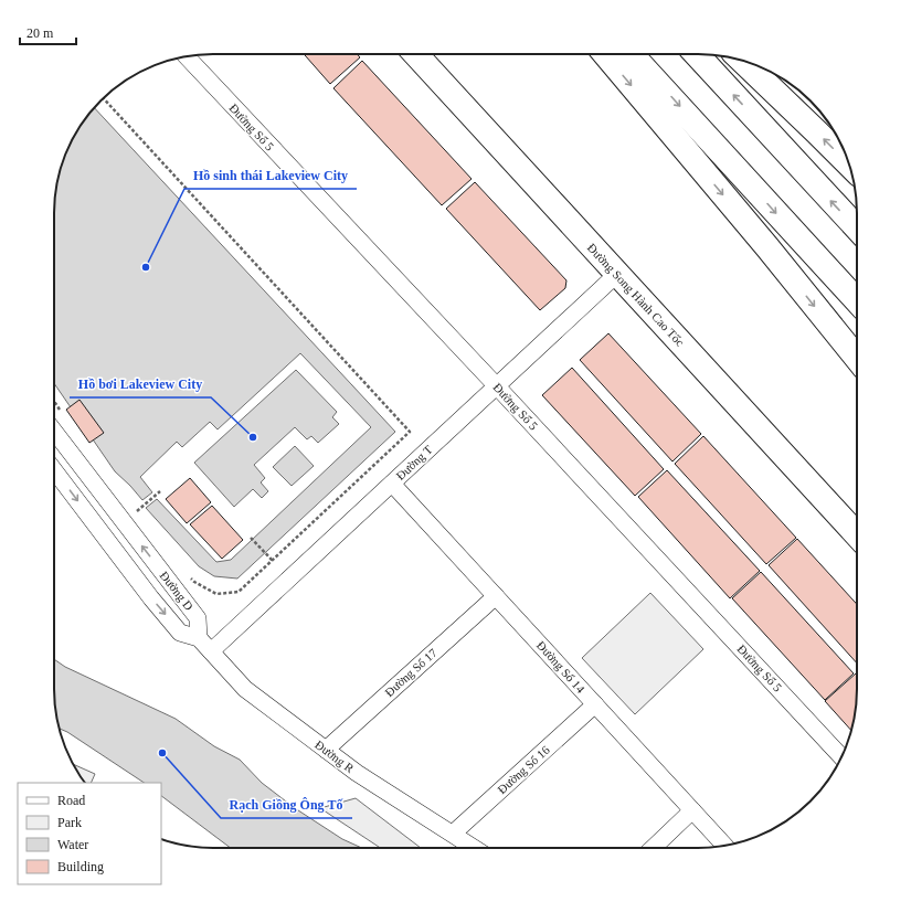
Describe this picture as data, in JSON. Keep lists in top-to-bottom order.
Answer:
{
  "streets": {
    "main road": ["Đường Song Hành Cao Tốc"],
    "street": [
      "Đường Số 5",
      "Đường T",
      "Đường D",
      "Đường Số 14",
      "Đường Số 17",
      "Đường R",
      "Đường Số 16"
    ]
  },
  "crossings": [
    ["Đường Số 5", "Đường T"],
    ["Đường Song Hành Cao Tốc", "Đường T"],
    ["Đường T", "Đường Số 14"],
    ["Đường T", "Đường R"],
    ["Đường D", "Đường R"],
    ["Đường Số 14", "Đường Số 17"],
    ["Đường Số 14", "Đường Số 16"],
    ["Đường Số 17", "Đường R"],
    ["Đường R", "Đường Số 16"]
  ],
  "places": ["Hồ sinh thái Lakeview City", "Hồ bơi Lakeview City", "Rạch Giồng Ông Tố"],
  "legend": [
    "Road",
    "Park",
    "Water",
    "Building"
  ],
  "scale_bar": "20 m"
}
